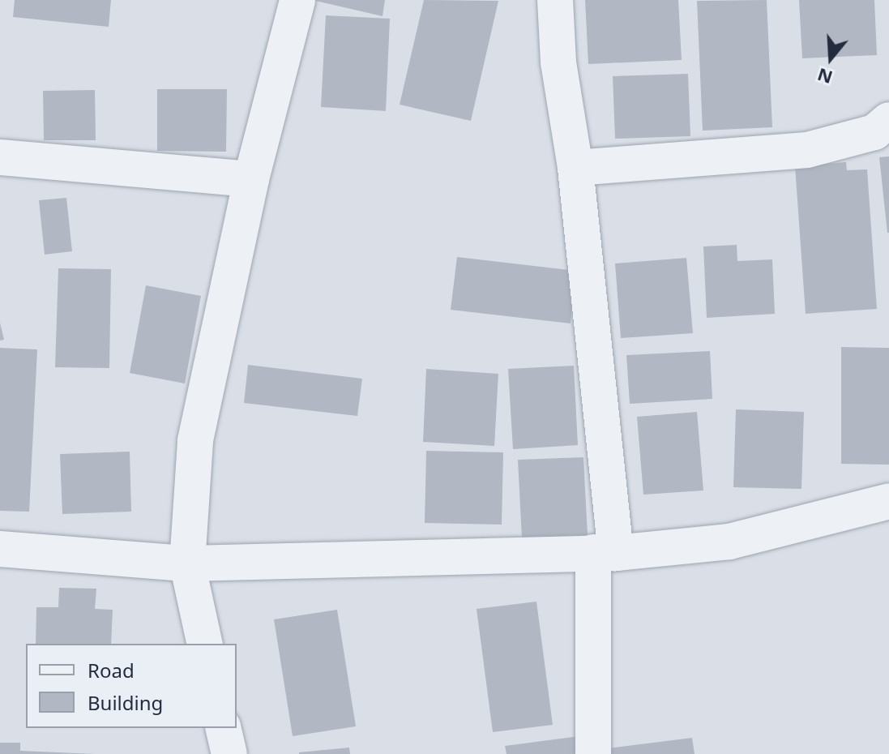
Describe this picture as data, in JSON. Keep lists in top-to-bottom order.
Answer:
{
  "legend": ["Road", "Building"],
  "north": "bottom"
}
